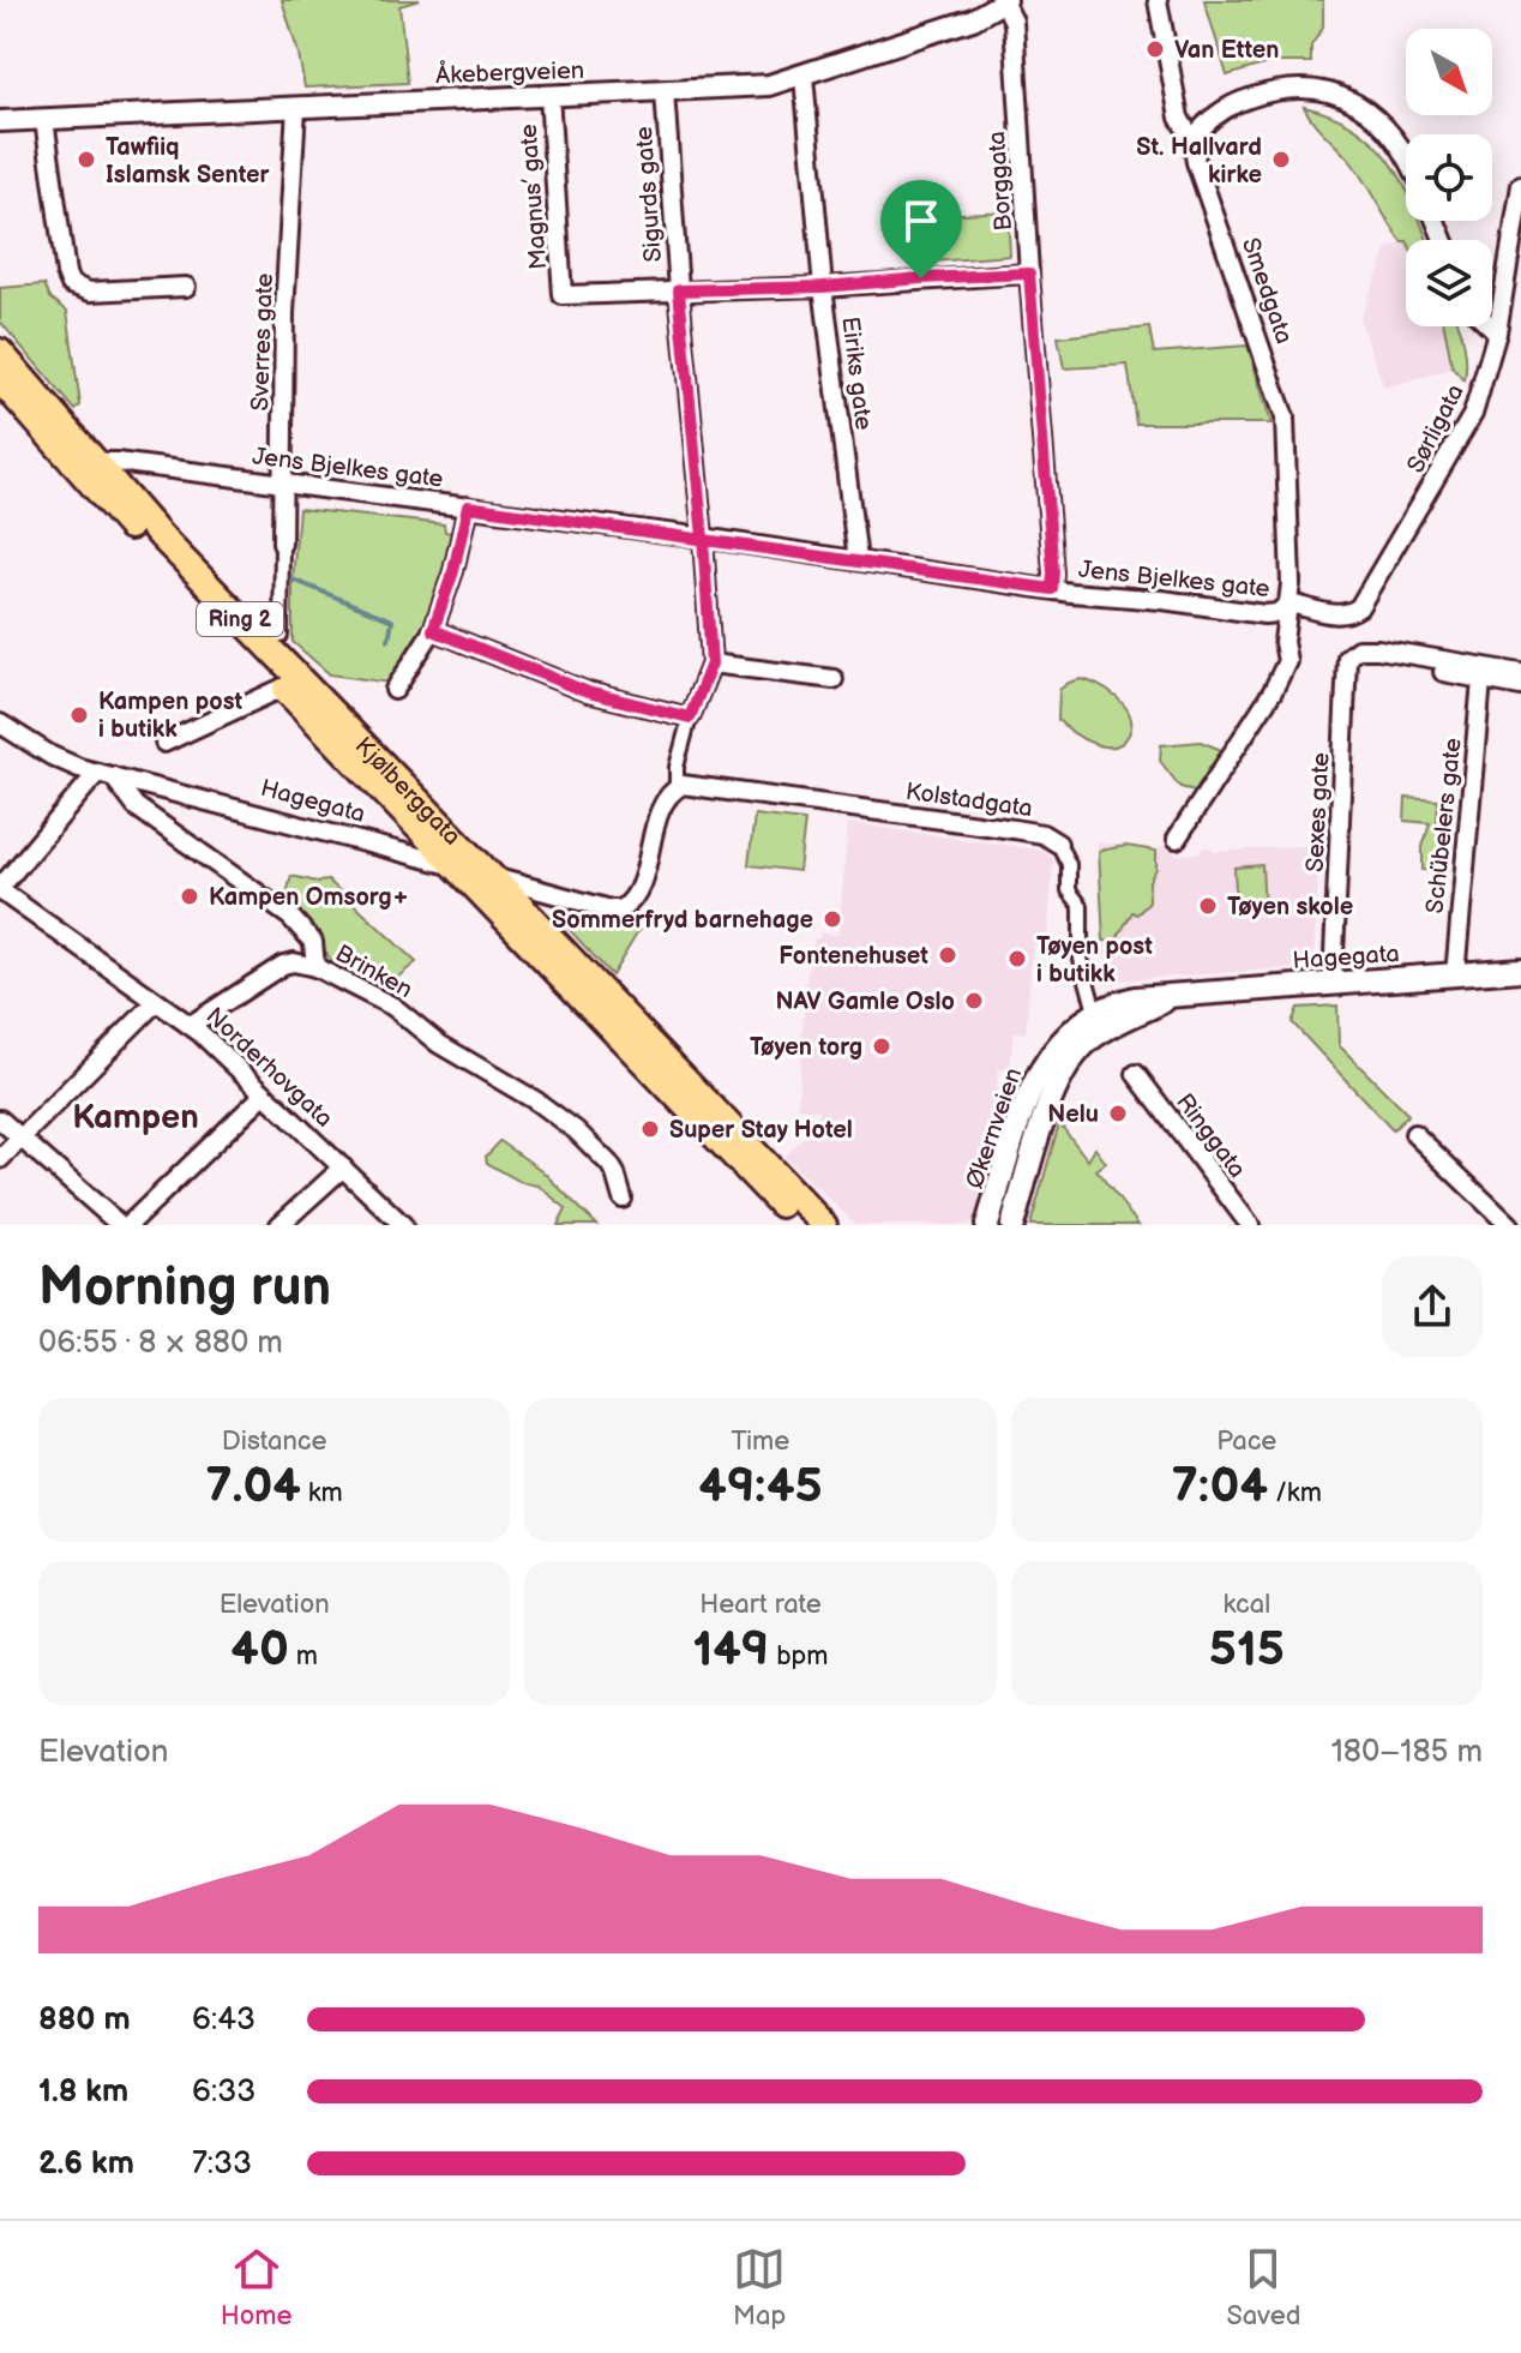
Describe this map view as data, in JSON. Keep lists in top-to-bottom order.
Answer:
{
  "streets": {
    "main road": [
      "Ring 2",
      "Kjølberggata",
      "Hagegata",
      "Økernveien"
    ],
    "street": [
      "Åkebergveien",
      "Borggata",
      "Sigurds gate",
      "Magnus’ gate",
      "Smedgata",
      "Sverres gate",
      "Eiriks gate",
      "Sørligata",
      "Jens Bjelkes gate",
      "Kolstadgata",
      "Sexes gate",
      "Schübelers gate",
      "Brinken",
      "Norderhovgata",
      "Ringgata"
    ]
  },
  "crossings": [
    ["Åkebergveien", "Borggata"],
    ["Åkebergveien", "Sigurds gate"],
    ["Åkebergveien", "Magnus’ gate"],
    ["Åkebergveien", "Sverres gate"],
    ["Åkebergveien", "Eiriks gate"],
    ["Borggata", "Jens Bjelkes gate"],
    ["Sigurds gate", "Magnus’ gate"],
    ["Sigurds gate", "Jens Bjelkes gate"],
    ["Sigurds gate", "Kolstadgata"],
    ["Sigurds gate", "Hagegata"],
    ["Smedgata", "Jens Bjelkes gate"],
    ["Sverres gate", "Jens Bjelkes gate"],
    ["Eiriks gate", "Jens Bjelkes gate"],
    ["Sørligata", "Jens Bjelkes gate"],
    ["Jens Bjelkes gate", "Kjølberggata"],
    ["Kjølberggata", "Hagegata"],
    ["Kolstadgata", "Hagegata"],
    ["Kolstadgata", "Økernveien"],
    ["Hagegata", "Sexes gate"],
    ["Hagegata", "Schübelers gate"],
    ["Hagegata", "Brinken"],
    ["Hagegata", "Økernveien"]
  ],
  "districts": ["Kampen"],
  "places": [
    "Van Etten",
    "Tawfiiq Islamsk Senter",
    "St. Hallvard kirke",
    "Kampen post i butikk",
    "Kampen Omsorg+",
    "Tøyen skole",
    "Sommerfryd barnehage",
    "Fontenehuset",
    "Tøyen post i butikk",
    "NAV Gamle Oslo",
    "Tøyen torg",
    "Nelu",
    "Super Stay Hotel"
  ],
  "north": "bottom right",
  "page": {
    "heading": ["Morning run", "06:55 · 8 × 880 m"],
    "stats": [
      ["Distance", "7.04 km"],
      ["Time", "49:45"],
      ["Pace", "7:04 /km"],
      ["Elevation", "40 m"],
      ["Heart rate", "149 bpm"],
      ["kcal", "515"]
    ],
    "chart": ["Elevation", "180–185 m"],
    "list": [
      {
        "name": "880 m",
        "note": "6:43"
      },
      {
        "name": "1.8 km",
        "note": "6:33"
      },
      {
        "name": "2.6 km",
        "note": "7:33"
      }
    ],
    "tabs": ["Home", "Map", "Saved"]
  }
}
